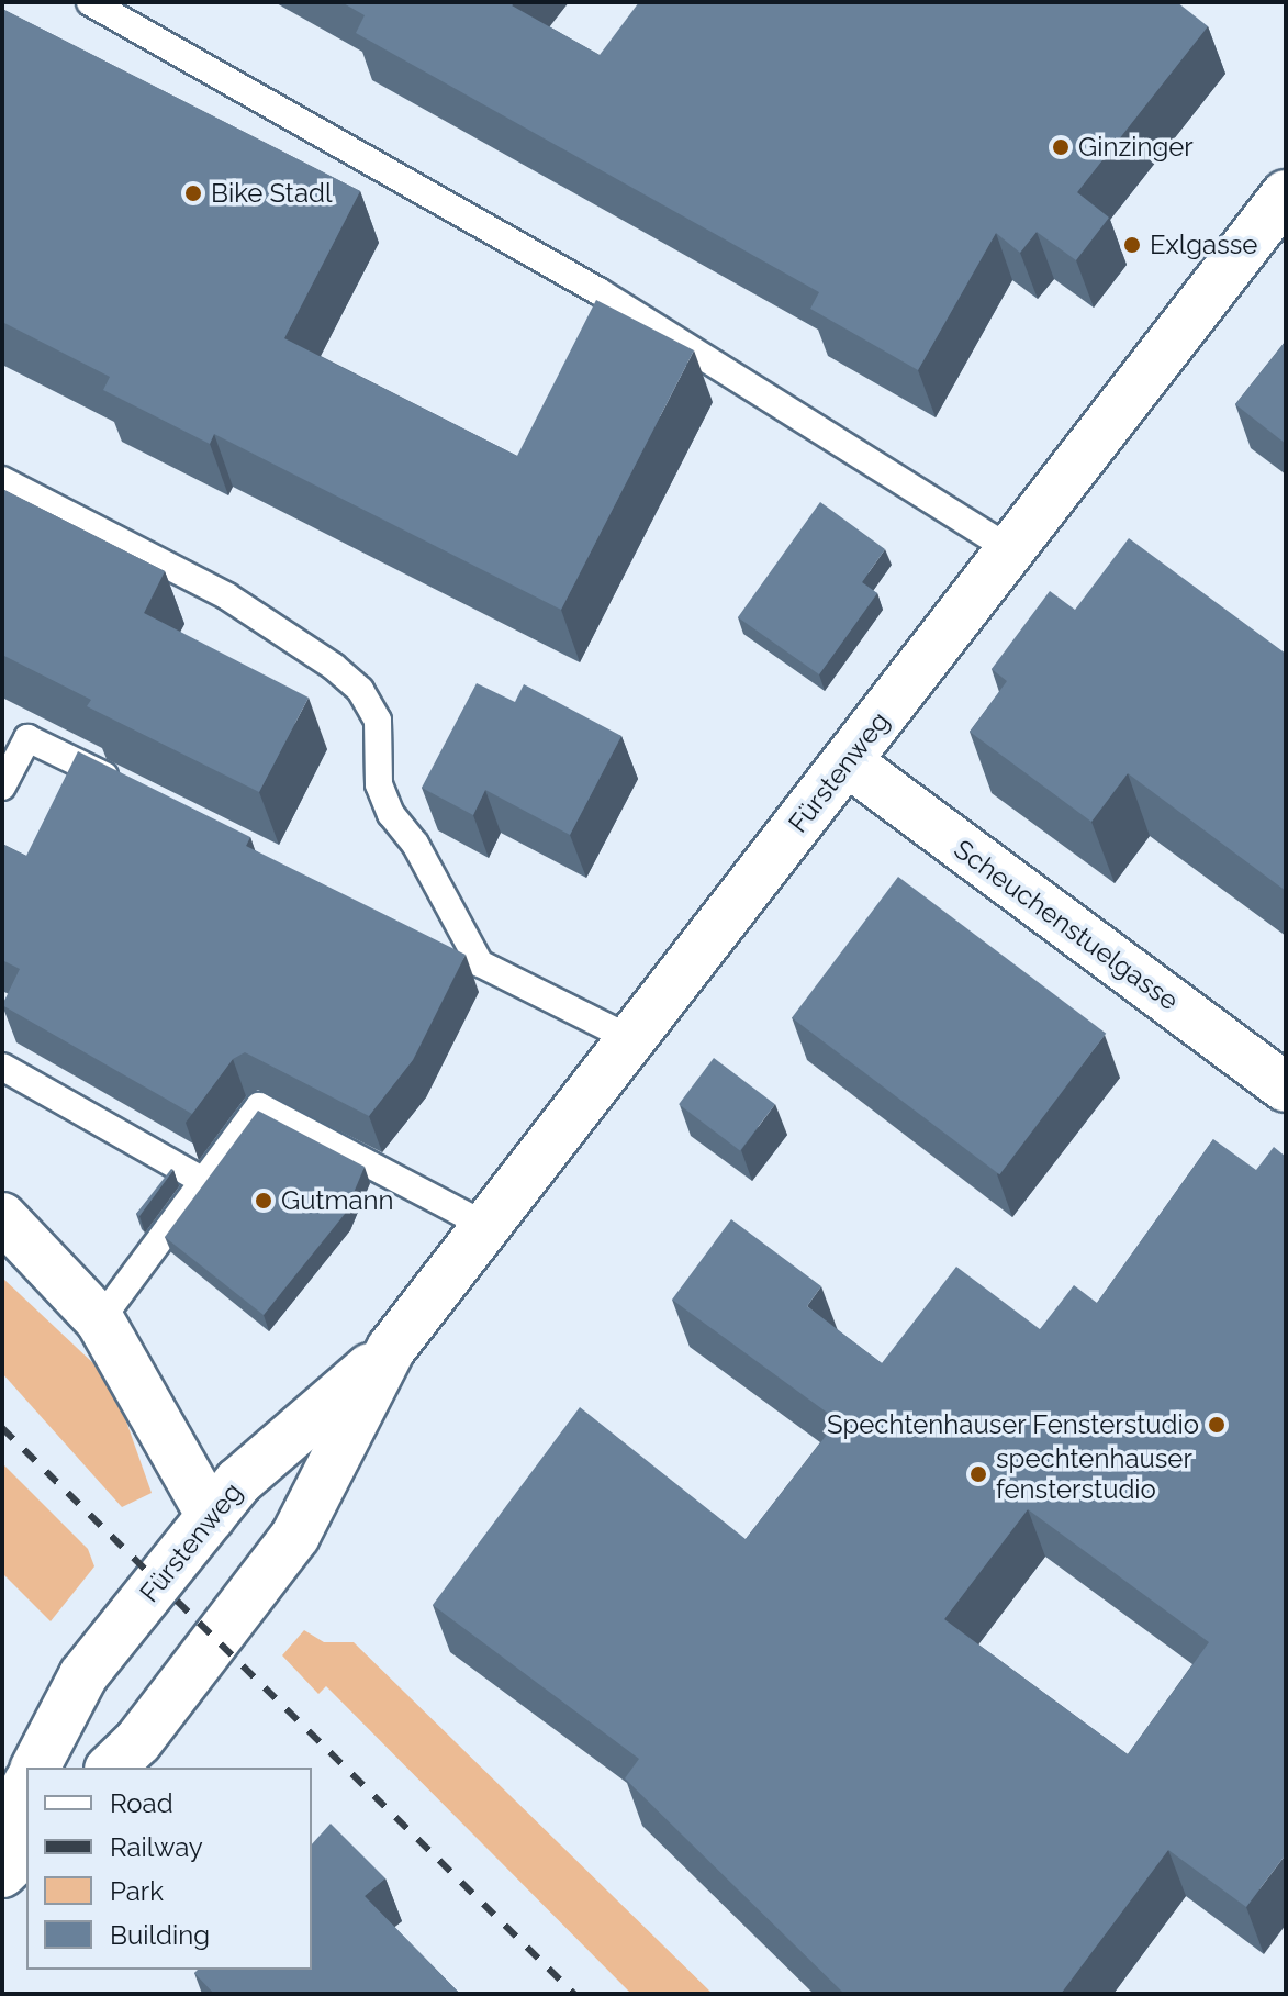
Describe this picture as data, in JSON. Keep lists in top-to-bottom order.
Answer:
{
  "streets": {
    "street": ["Fürstenweg", "Scheuchenstuelgasse"]
  },
  "crossings": [
    ["Fürstenweg", "Scheuchenstuelgasse"]
  ],
  "places": [
    "Ginzinger",
    "Bike Stadl",
    "Exlgasse",
    "Gutmann",
    "Spechtenhauser Fensterstudio",
    "spechtenhauser fensterstudio"
  ],
  "legend": [
    "Road",
    "Railway",
    "Park",
    "Building"
  ]
}
